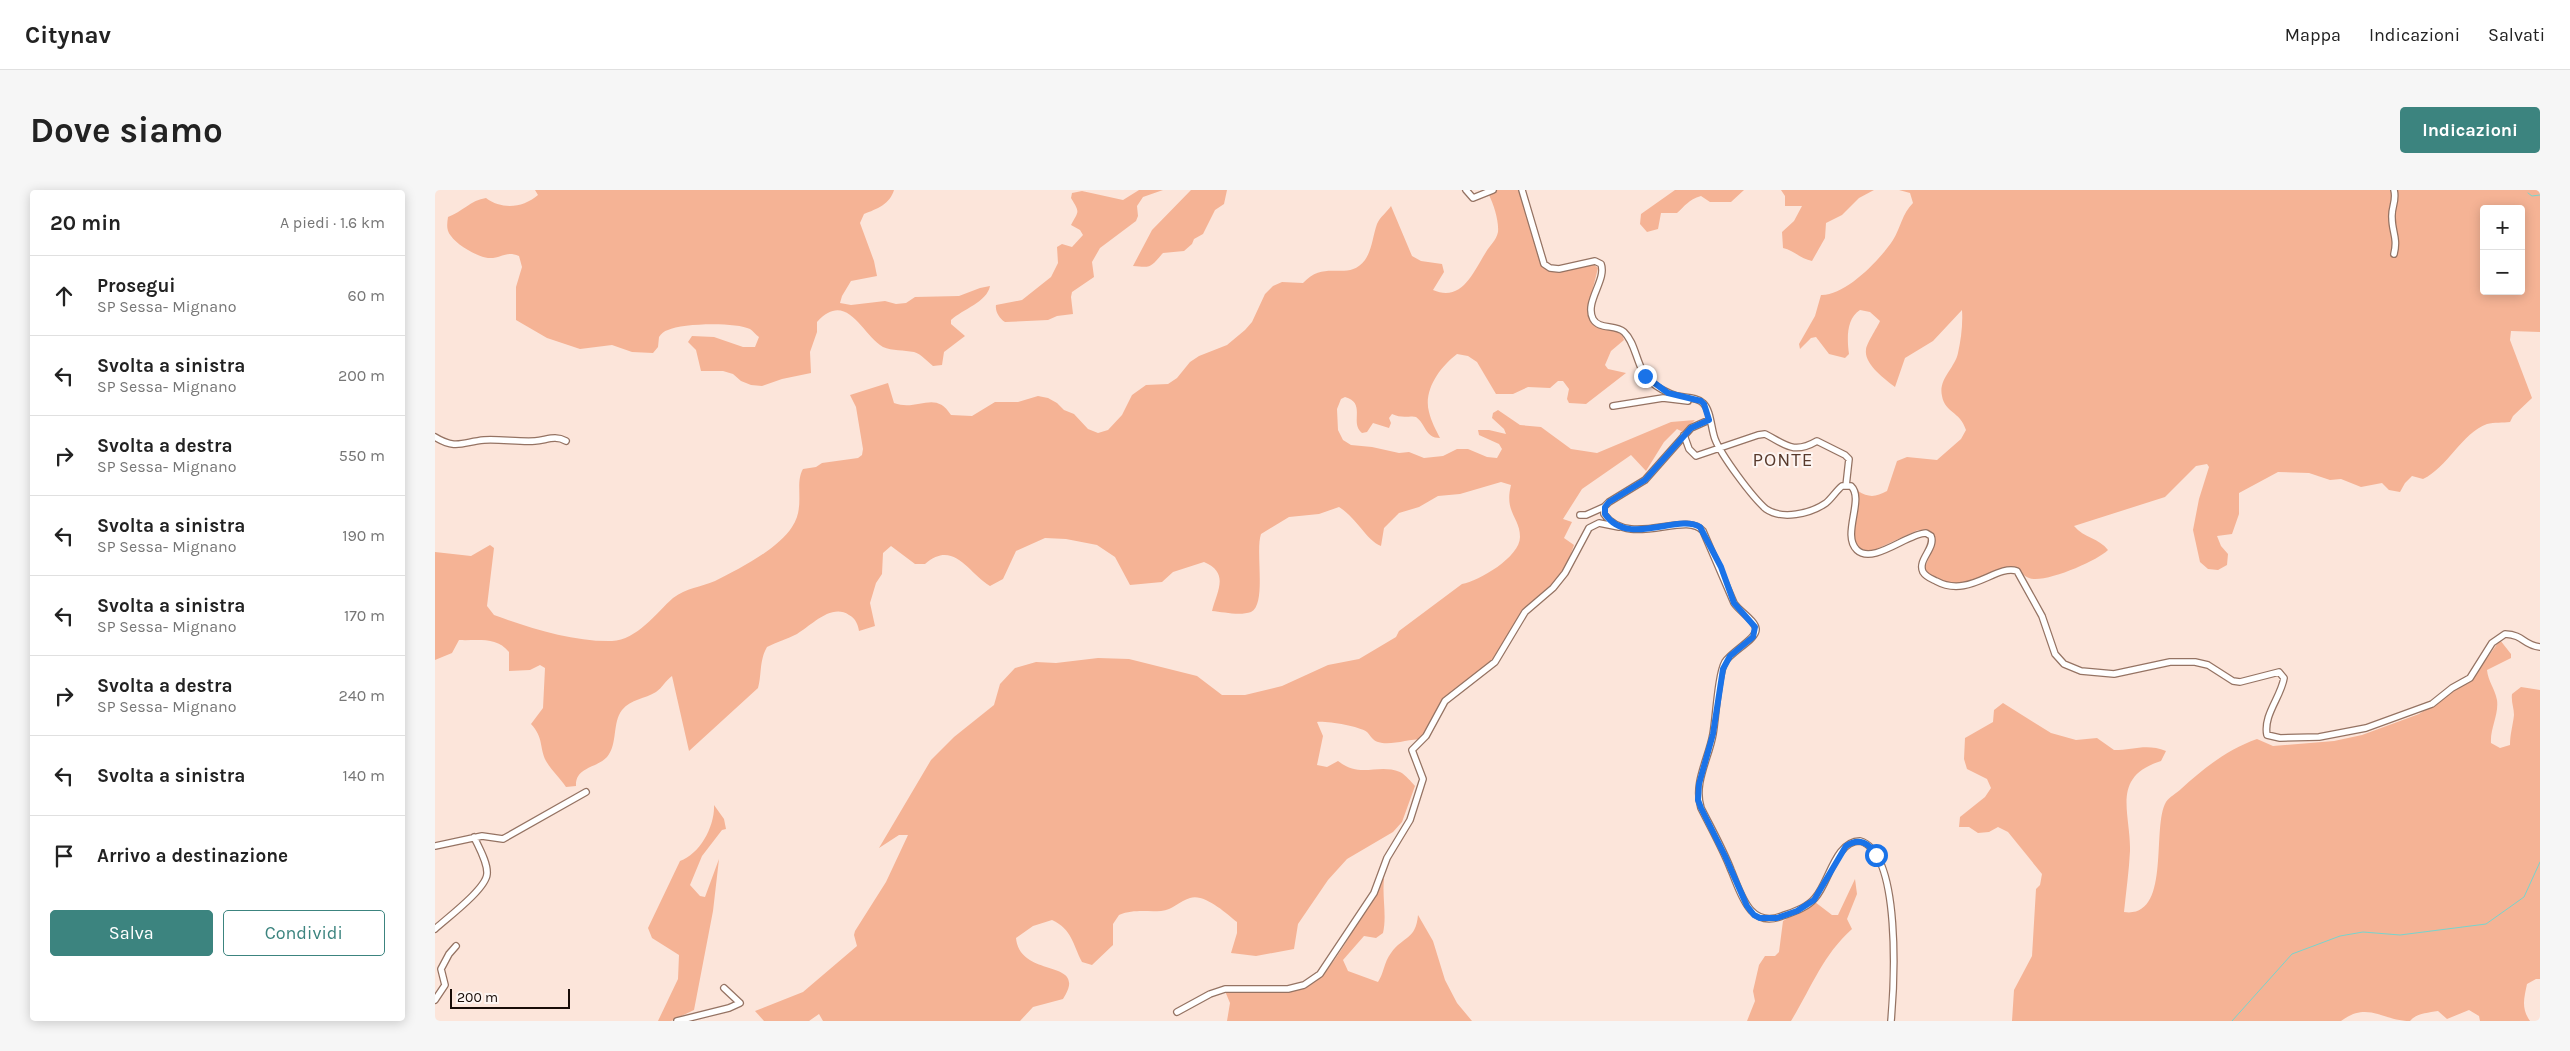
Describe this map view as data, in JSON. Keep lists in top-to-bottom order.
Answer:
{
  "districts": ["PONTE"],
  "scale_bar": "200 m",
  "page": {
    "header": "Citynav",
    "nav": ["Mappa", "Indicazioni", "Salvati"],
    "buttons": [
      "Indicazioni",
      ["Salva", "Condividi"]
    ],
    "title": "Dove siamo",
    "heading": ["20 min", "A piedi · 1.6 km"],
    "map_buttons": ["+", "−"],
    "list": [
      ["Prosegui", "SP Sessa- Mignano", "60 m"],
      ["Svolta a sinistra", "SP Sessa- Mignano", "200 m"],
      ["Svolta a destra", "SP Sessa- Mignano", "550 m"],
      ["Svolta a sinistra", "SP Sessa- Mignano", "190 m"],
      ["Svolta a sinistra", "SP Sessa- Mignano", "170 m"],
      ["Svolta a destra", "SP Sessa- Mignano", "240 m"],
      ["Svolta a sinistra", "140 m"],
      "Arrivo a destinazione"
    ],
    "scale": "200 m"
  }
}
